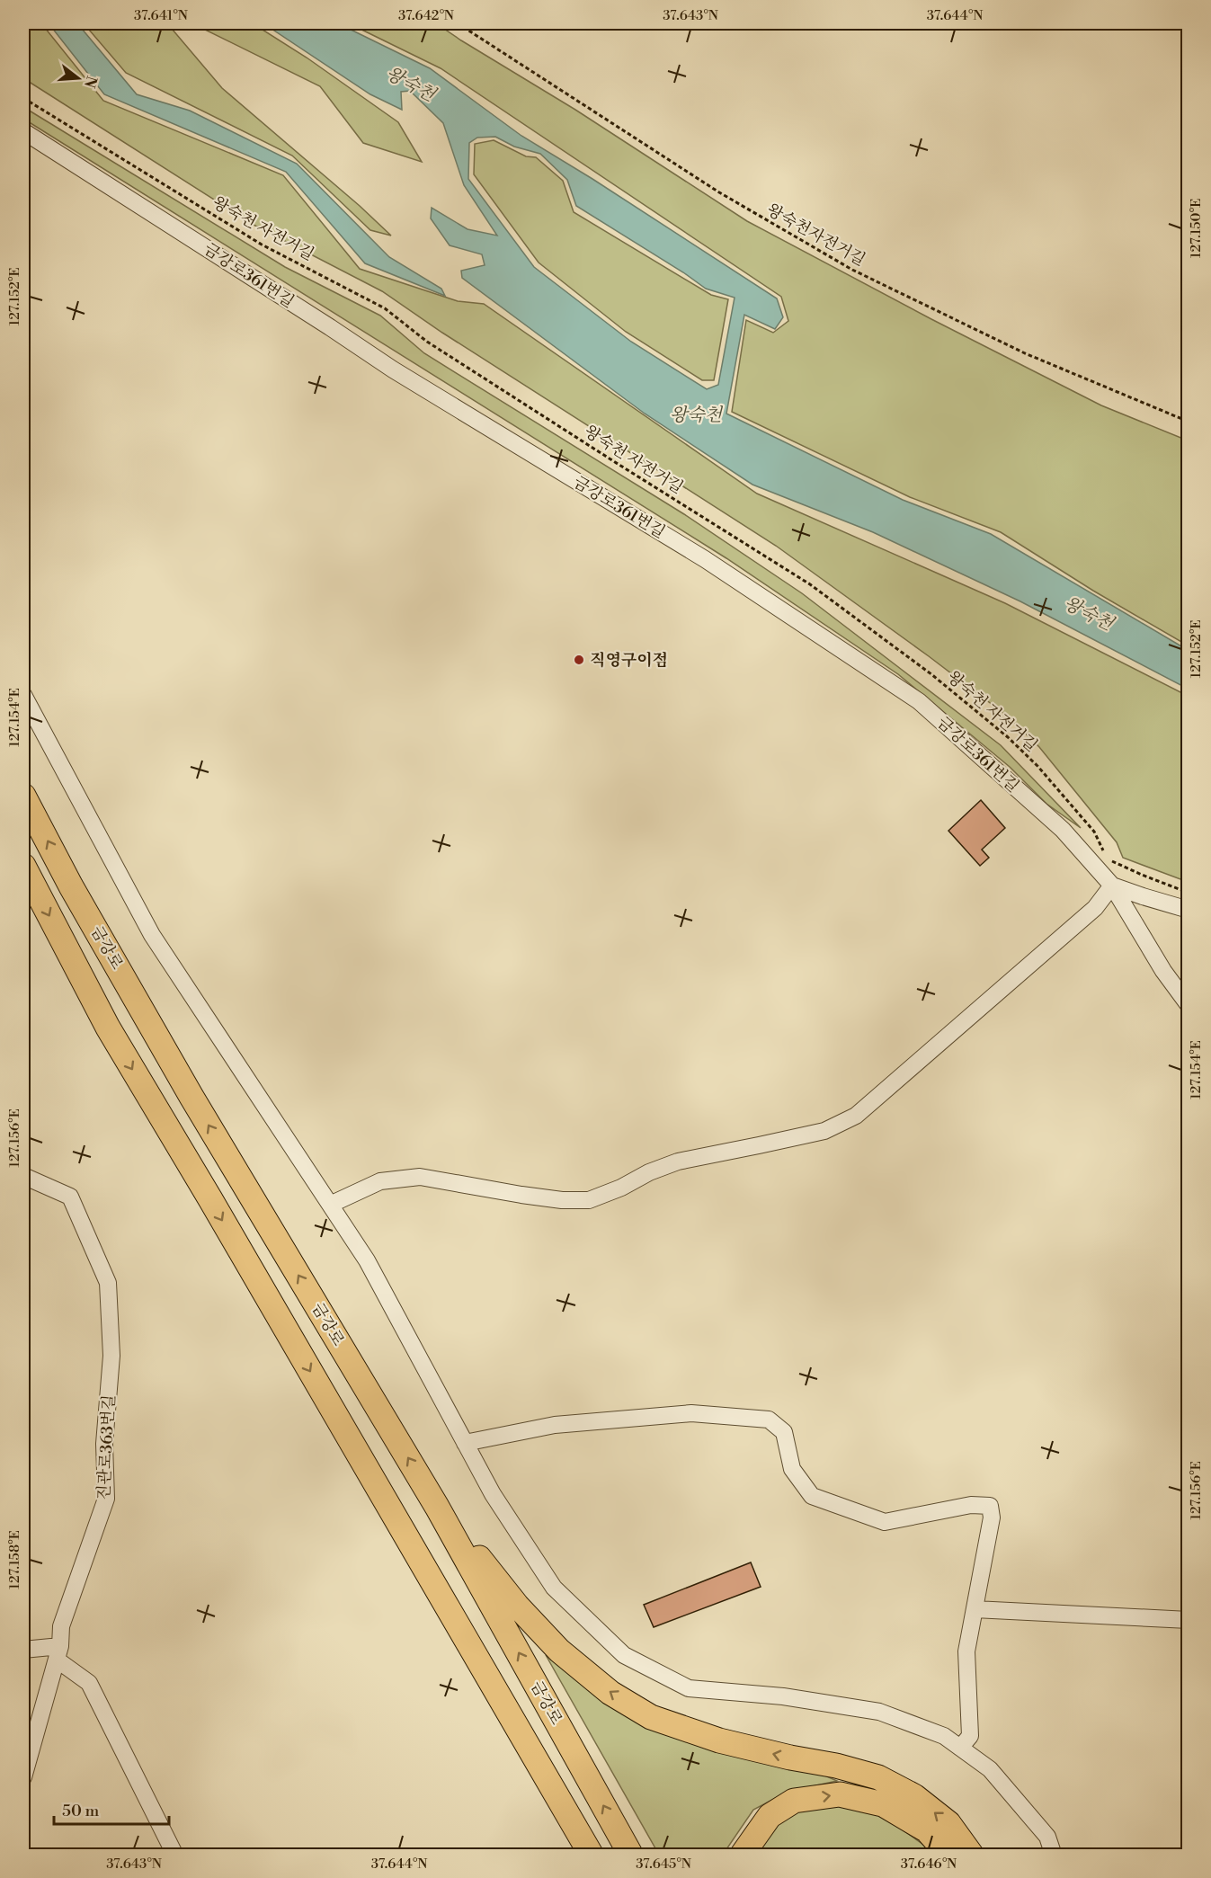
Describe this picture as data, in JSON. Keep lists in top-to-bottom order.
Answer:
{
  "streets": {
    "highway": ["금강로"],
    "street": ["금강로361번길", "진관로363번길"],
    "path": ["왕숙천 자전거길", "왕숙천자전거길"]
  },
  "water": ["왕숙천"],
  "places": ["직영구이점"],
  "scale_bar": "50 m",
  "north": "right",
  "coordinates": [
    "37.641°N",
    "37.642°N",
    "37.643°N",
    "37.644°N",
    "127.150°E",
    "127.152°E",
    "127.154°E",
    "127.156°E",
    "127.158°E",
    "37.645°N",
    "37.646°N"
  ]
}
